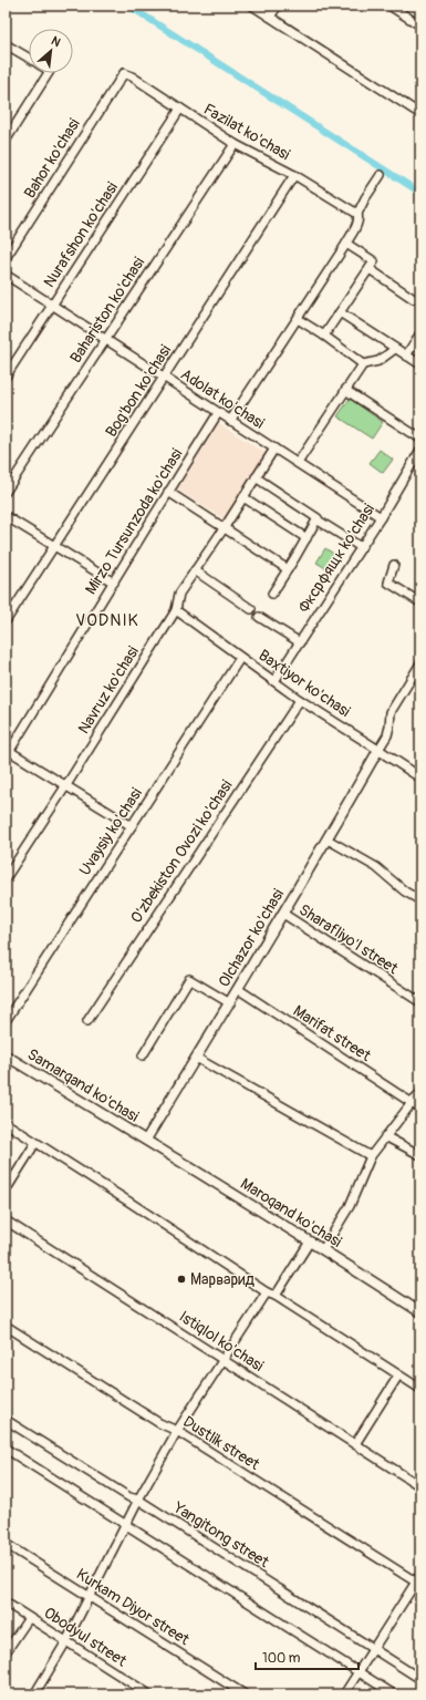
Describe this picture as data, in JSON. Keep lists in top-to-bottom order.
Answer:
{
  "streets": {
    "street": [
      "Fazilat ko'chasi",
      "Bahor ko'chasi",
      "Nurafshon ko'chasi",
      "Bahariston ko'chasi",
      "Bog'bon ko'chasi",
      "Adolat ko'chasi",
      "Mirzo Tursunzoda ko'chasi",
      "Фксрфящк ko'chasi",
      "Baxtiyor ko'chasi",
      "Navruz ko'chasi",
      "Uvaysiy ko'chasi",
      "O'zbekiston Ovozi ko'chasi",
      "Olchazor ko'chasi",
      "Sharafliyo'l street",
      "Marifat street",
      "Samarqand ko'chasi",
      "Maroqand ko'chasi",
      "Istiqlol ko'chasi",
      "Dustlik street",
      "Yangitong street",
      "Kurkam Diyor street",
      "Obodyul street"
    ]
  },
  "crossings": [
    ["Fazilat ko'chasi", "Bahor ko'chasi"],
    ["Fazilat ko'chasi", "Nurafshon ko'chasi"],
    ["Fazilat ko'chasi", "Bahariston ko'chasi"],
    ["Fazilat ko'chasi", "Bog'bon ko'chasi"],
    ["Nurafshon ko'chasi", "Adolat ko'chasi"],
    ["Bahariston ko'chasi", "Adolat ko'chasi"],
    ["Bog'bon ko'chasi", "Adolat ko'chasi"],
    ["Adolat ko'chasi", "Mirzo Tursunzoda ko'chasi"],
    ["Adolat ko'chasi", "Фксрфящк ko'chasi"],
    ["Adolat ko'chasi", "Navruz ko'chasi"],
    ["Фксрфящк ko'chasi", "Baxtiyor ko'chasi"],
    ["Baxtiyor ko'chasi", "Navruz ko'chasi"],
    ["Baxtiyor ko'chasi", "Uvaysiy ko'chasi"],
    ["Baxtiyor ko'chasi", "O'zbekiston Ovozi ko'chasi"],
    ["Baxtiyor ko'chasi", "Olchazor ko'chasi"],
    ["Olchazor ko'chasi", "Sharafliyo'l street"],
    ["Olchazor ko'chasi", "Marifat street"],
    ["Olchazor ko'chasi", "Samarqand ko'chasi"],
    ["Olchazor ko'chasi", "Maroqand ko'chasi"],
    ["Samarqand ko'chasi", "Maroqand ko'chasi"]
  ],
  "districts": ["VODNIK"],
  "places": ["Марварид"],
  "scale_bar": "100 m",
  "north": "top right"
}
